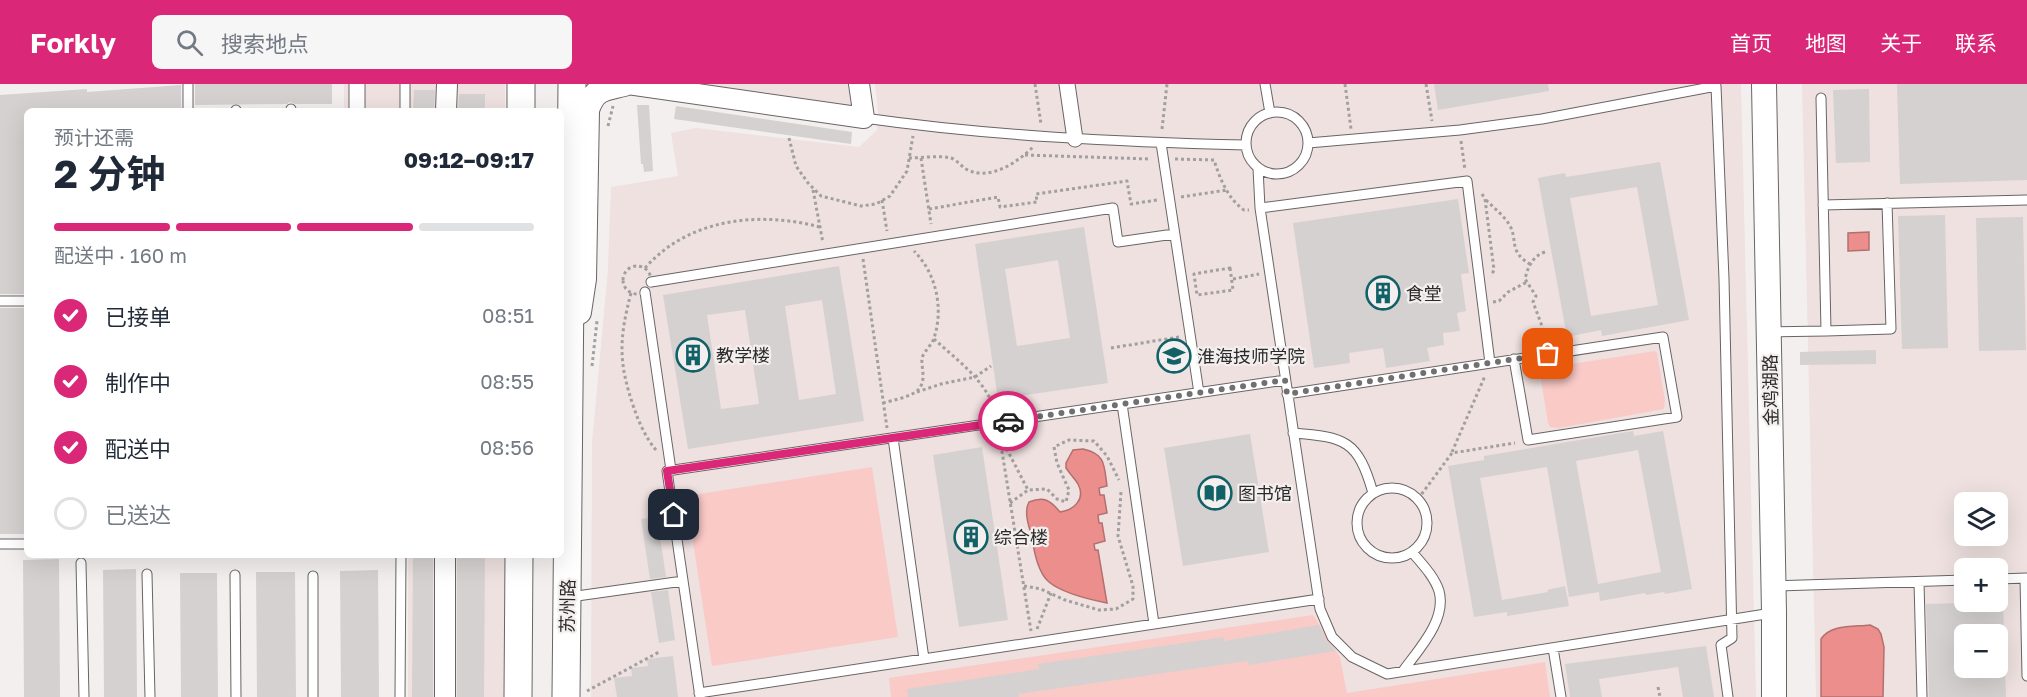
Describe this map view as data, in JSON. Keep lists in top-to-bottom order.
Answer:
{
  "streets": {
    "main road": ["苏州路"],
    "street": ["金鸡湖路"]
  },
  "places": {
    "building": ["食堂", "教学楼", "综合楼"],
    "school or university": ["淮海技师学院"],
    "library": ["图书馆"]
  },
  "page": {
    "header": "Forkly",
    "search": "搜索地点",
    "nav": [
      "首页",
      "地图",
      "关于",
      "联系"
    ],
    "heading": ["2 分钟", "预计还需", "09:12–09:17"],
    "bar": "配送中 · 160 m",
    "list": [
      ["已接单", "08:51"],
      ["制作中", "08:55"],
      ["配送中", "08:56"],
      "已送达"
    ],
    "map_buttons": ["+", "−"]
  }
}
